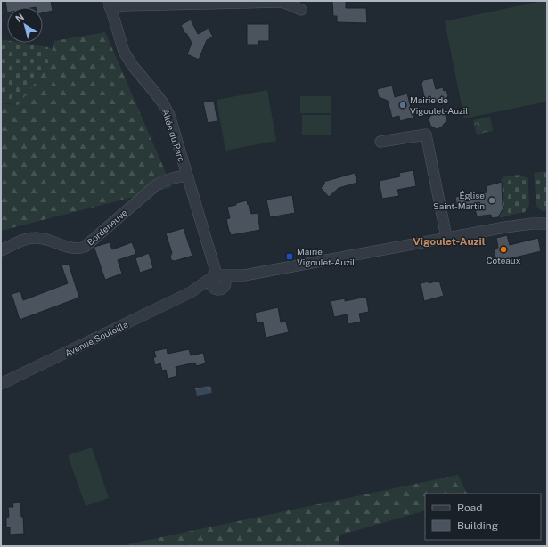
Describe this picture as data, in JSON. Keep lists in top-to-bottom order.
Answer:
{
  "streets": {
    "street": ["Allée du Parc", "Bordeneuve", "Avenue Souleilla"]
  },
  "crossings": [
    ["Allée du Parc", "Bordeneuve"],
    ["Allée du Parc", "Avenue Souleilla"]
  ],
  "districts": ["Vigoulet-Auzil"],
  "places": {
    "other": ["Mairie de Vigoulet-Auzil", "Église Saint-Martin", "Coteaux"],
    "transit": ["Mairie Vigoulet-Auzil"]
  },
  "legend": ["Road", "Building"],
  "north": "top left"
}
